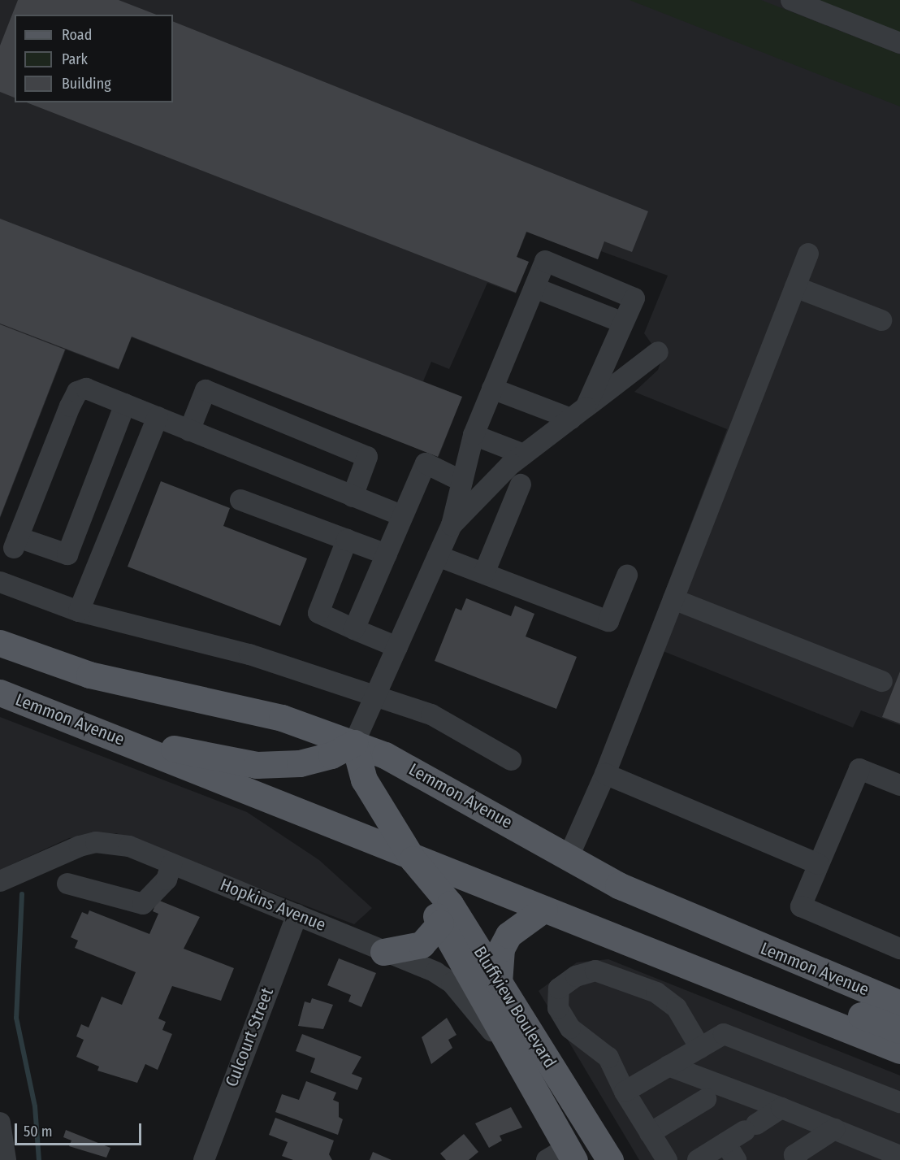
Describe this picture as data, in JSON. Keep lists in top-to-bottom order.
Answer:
{
  "streets": {
    "main road": ["Lemmon Avenue", "Bluffview Boulevard"],
    "street": ["Hopkins Avenue", "Culcourt Street"]
  },
  "crossings": [
    ["Lemmon Avenue", "Bluffview Boulevard"],
    ["Hopkins Avenue", "Bluffview Boulevard"],
    ["Hopkins Avenue", "Culcourt Street"]
  ],
  "legend": ["Road", "Park", "Building"],
  "scale_bar": "50 m"
}
